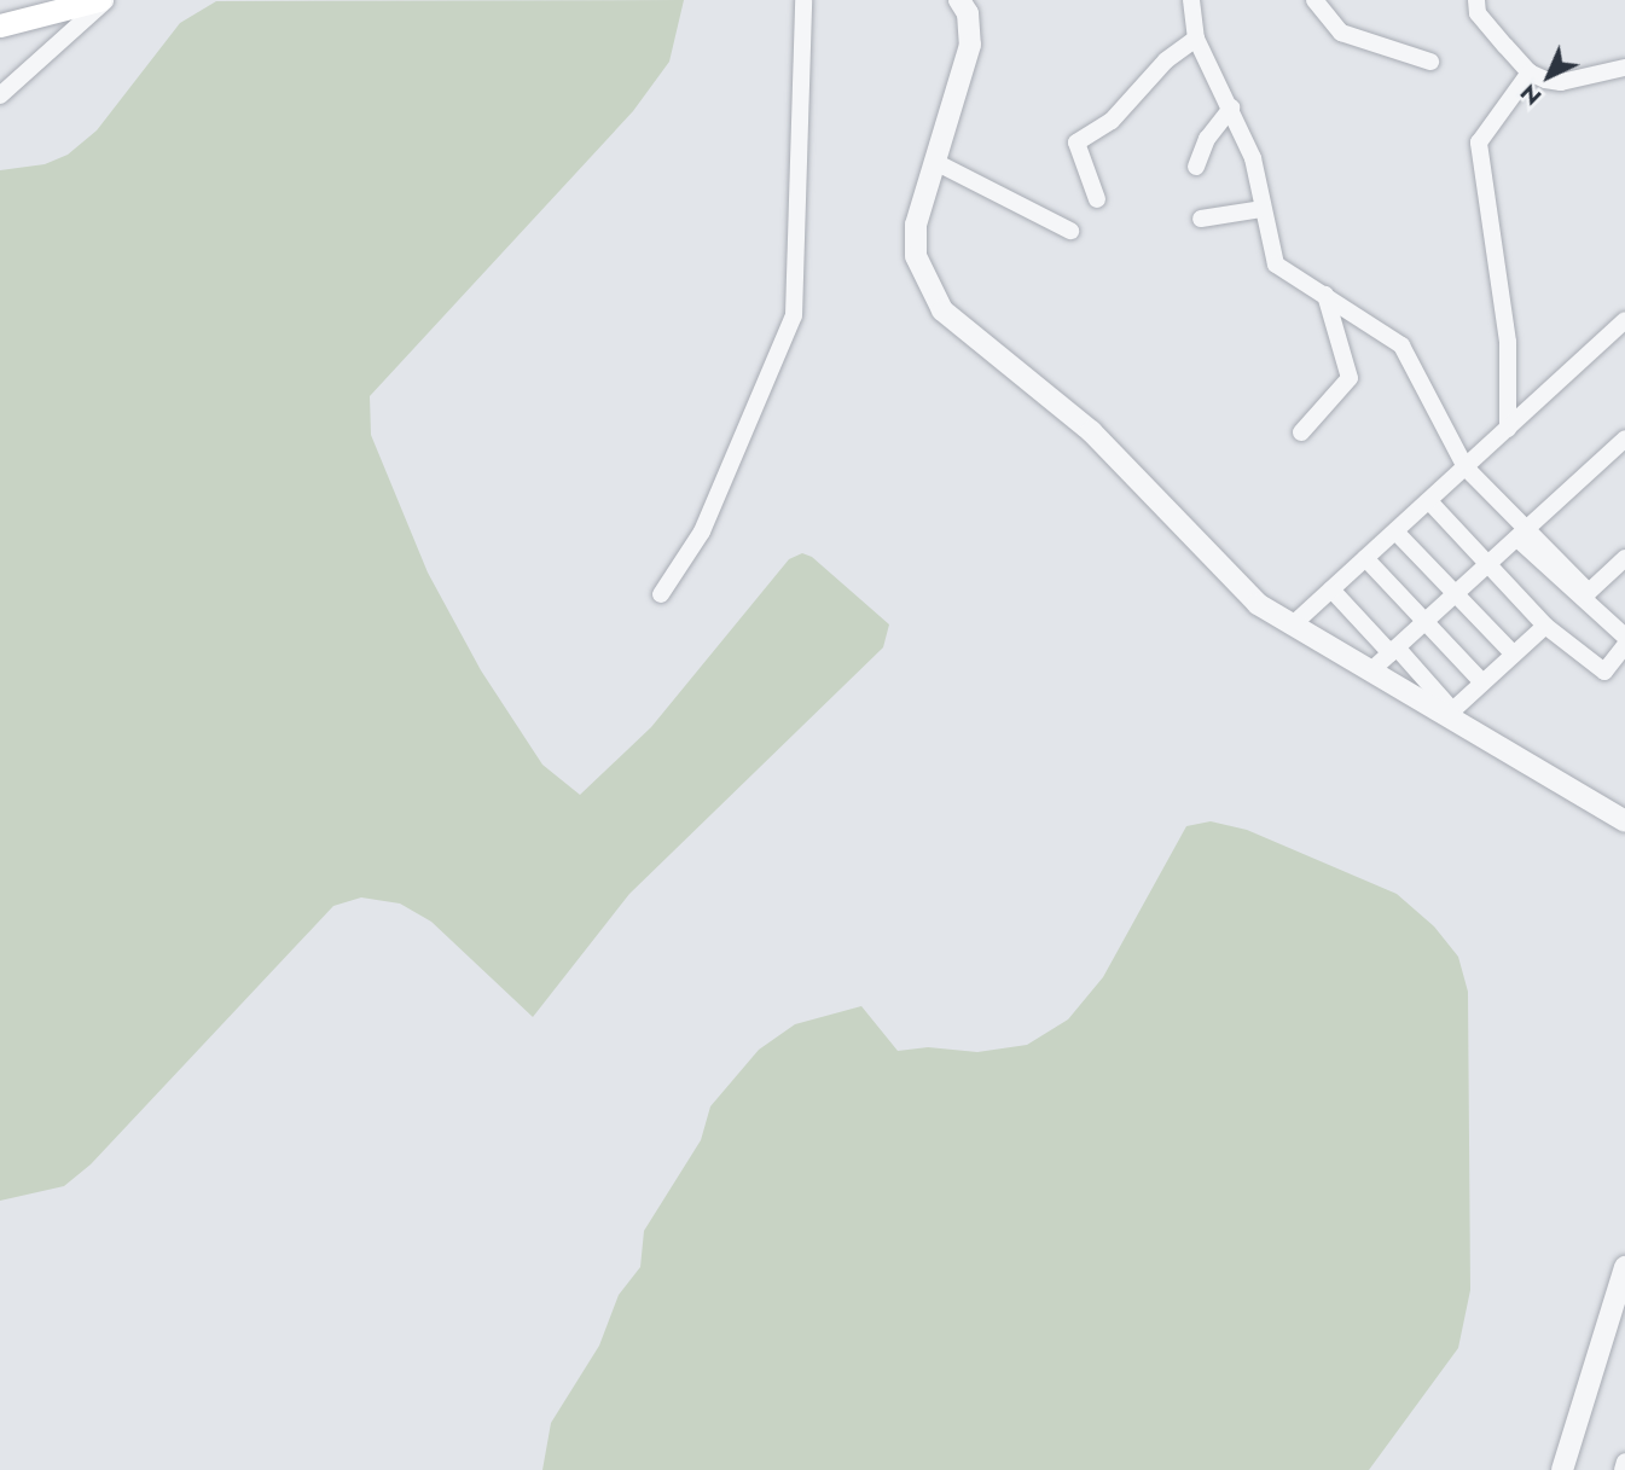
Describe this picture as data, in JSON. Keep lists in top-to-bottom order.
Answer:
{
  "north": "bottom left"
}
